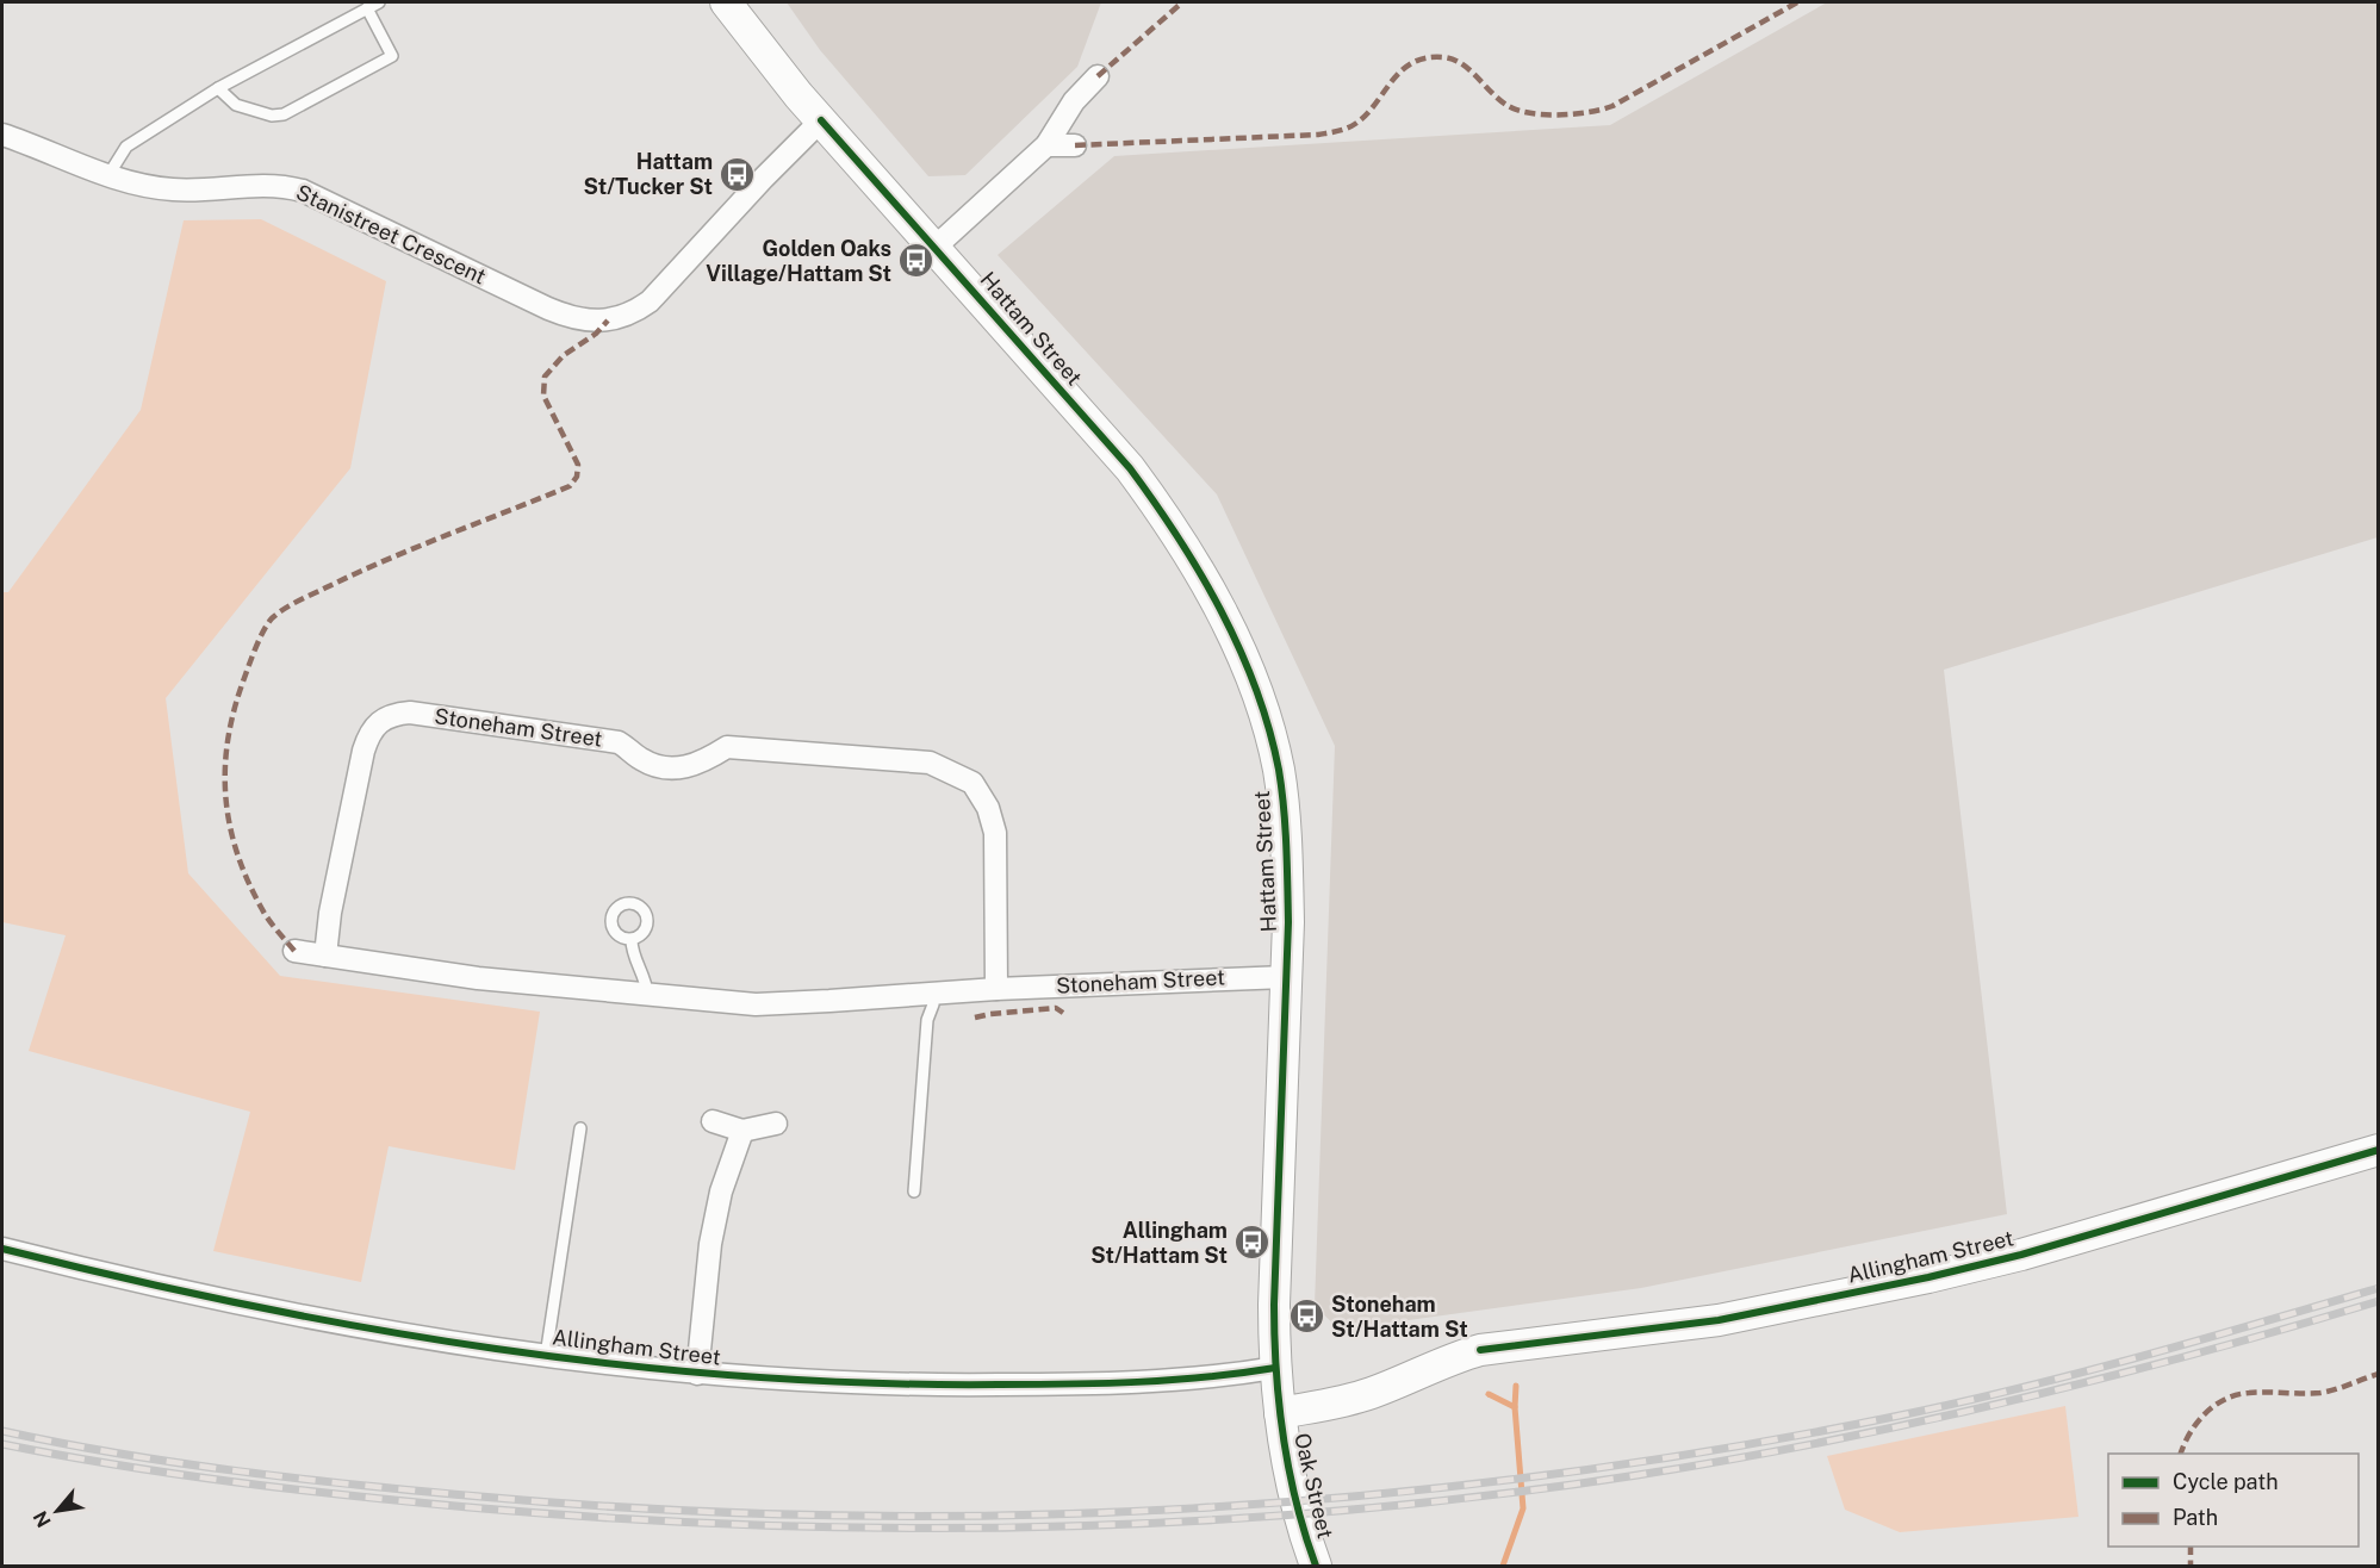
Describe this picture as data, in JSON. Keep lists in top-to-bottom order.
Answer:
{
  "streets": {
    "main road": ["Hattam Street", "Allingham Street", "Oak Street"],
    "street": ["Stanistreet Crescent", "Stoneham Street"]
  },
  "crossings": [
    ["Stanistreet Crescent", "Hattam Street"],
    ["Hattam Street", "Stoneham Street"],
    ["Hattam Street", "Allingham Street"],
    ["Hattam Street", "Oak Street"],
    ["Allingham Street", "Oak Street"]
  ],
  "places": {
    "bus stop": [
      "Hattam St/Tucker St",
      "Golden Oaks Village/Hattam St",
      "Allingham St/Hattam St",
      "Stoneham St/Hattam St"
    ]
  },
  "legend": ["Cycle path", "Path"],
  "north": "bottom left"
}
